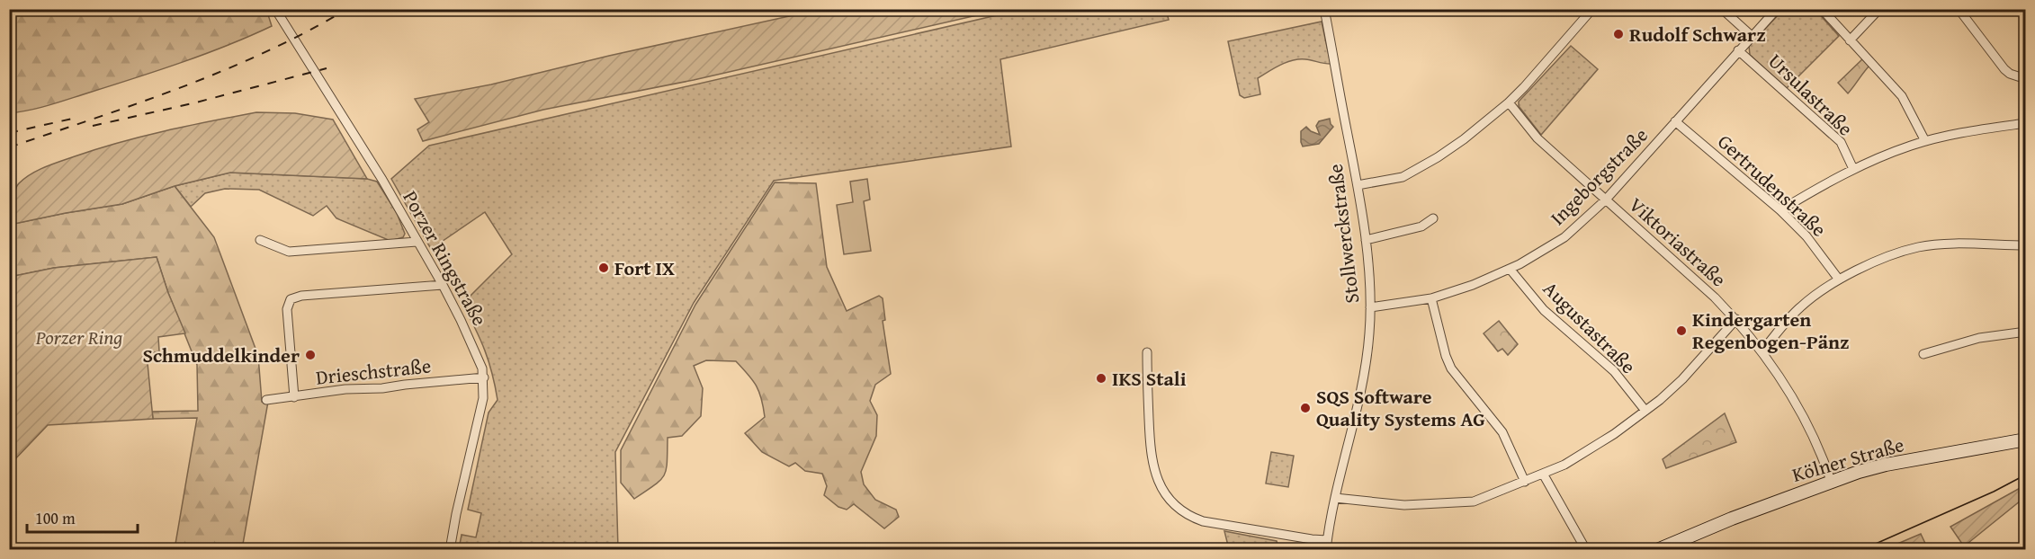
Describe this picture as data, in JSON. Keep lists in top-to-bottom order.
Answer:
{
  "streets": {
    "main road": ["Kölner Straße"],
    "street": [
      "Ursulastraße",
      "Ingeborgstraße",
      "Gertrudenstraße",
      "Stollwerckstraße",
      "Viktoriastraße",
      "Porzer Ringstraße",
      "Augustastraße",
      "Drieschstraße"
    ]
  },
  "crossings": [
    ["Ursulastraße", "Ingeborgstraße"],
    ["Ingeborgstraße", "Gertrudenstraße"],
    ["Ingeborgstraße", "Stollwerckstraße"],
    ["Ingeborgstraße", "Viktoriastraße"],
    ["Ingeborgstraße", "Augustastraße"],
    ["Viktoriastraße", "Kölner Straße"],
    ["Porzer Ringstraße", "Drieschstraße"]
  ],
  "parks": ["Porzer Ring"],
  "places": [
    "Rudolf Schwarz",
    "Fort IX",
    "Kindergarten Regenbogen-Pänz",
    "Schmuddelkinder",
    "IKS Stali",
    "SQS Software Quality Systems AG"
  ],
  "scale_bar": "100 m"
}
